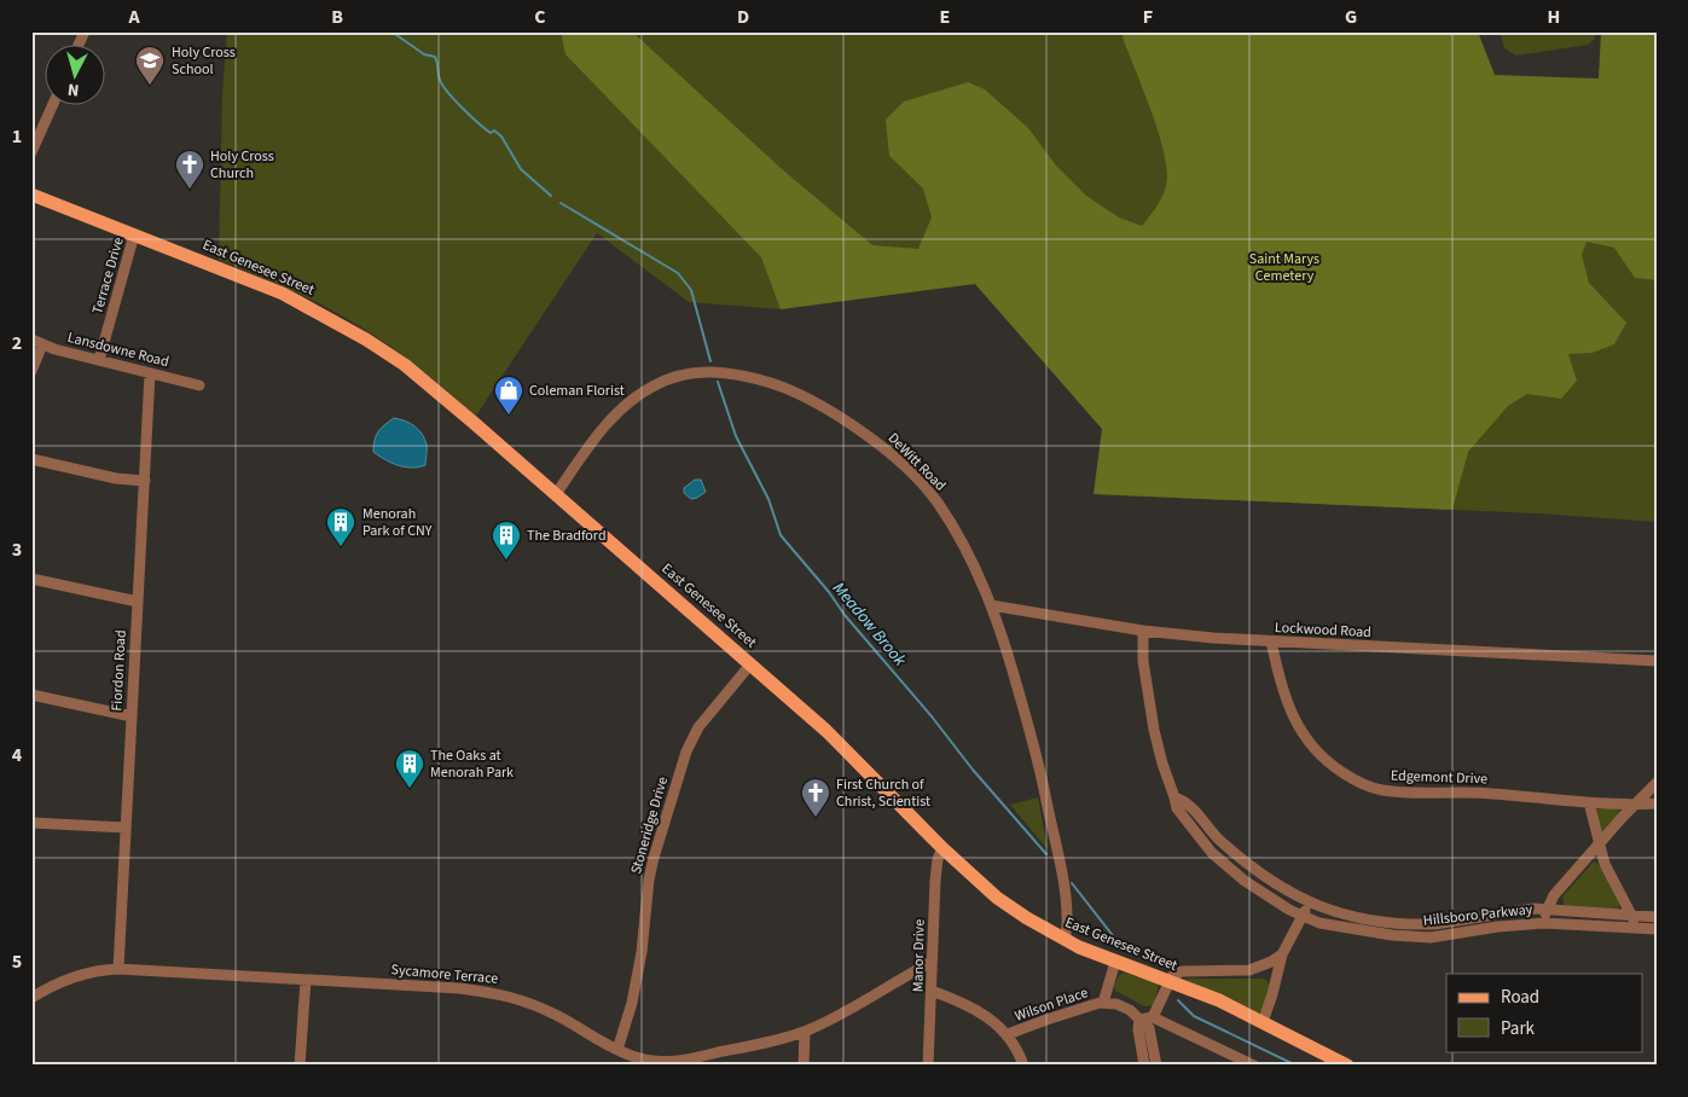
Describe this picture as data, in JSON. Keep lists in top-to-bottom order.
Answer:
{
  "streets": {
    "main road": ["East Genesee Street"],
    "street": [
      "Terrace Drive",
      "Lansdowne Road",
      "DeWitt Road",
      "Lockwood Road",
      "Fiordon Road",
      "Edgemont Drive",
      "Stoneridge Drive",
      "Hillsboro Parkway",
      "Manor Drive",
      "Sycamore Terrace",
      "Wilson Place"
    ]
  },
  "crossings": [
    ["East Genesee Street", "Terrace Drive"],
    ["East Genesee Street", "DeWitt Road"],
    ["East Genesee Street", "Stoneridge Drive"],
    ["East Genesee Street", "Manor Drive"],
    ["Terrace Drive", "Lansdowne Road"],
    ["Lansdowne Road", "Fiordon Road"],
    ["DeWitt Road", "Lockwood Road"],
    ["Lockwood Road", "Edgemont Drive"],
    ["Lockwood Road", "Hillsboro Parkway"],
    ["Fiordon Road", "Sycamore Terrace"],
    ["Stoneridge Drive", "Sycamore Terrace"],
    ["Manor Drive", "Sycamore Terrace"]
  ],
  "water": ["Meadow Brook"],
  "parks": ["Saint Marys Cemetery"],
  "places": {
    "school or university": ["Holy Cross School"],
    "church": ["Holy Cross Church", "First Church of Christ, Scientist"],
    "shop": ["Coleman Florist"],
    "building": ["Menorah Park of CNY", "The Bradford", "The Oaks at Menorah Park"]
  },
  "legend": ["Road", "Park"],
  "north": "bottom",
  "grid": {
    "columns": [
      "A",
      "B",
      "C",
      "D",
      "E",
      "F",
      "G",
      "H"
    ],
    "rows": [
      "1",
      "2",
      "3",
      "4",
      "5"
    ]
  }
}
